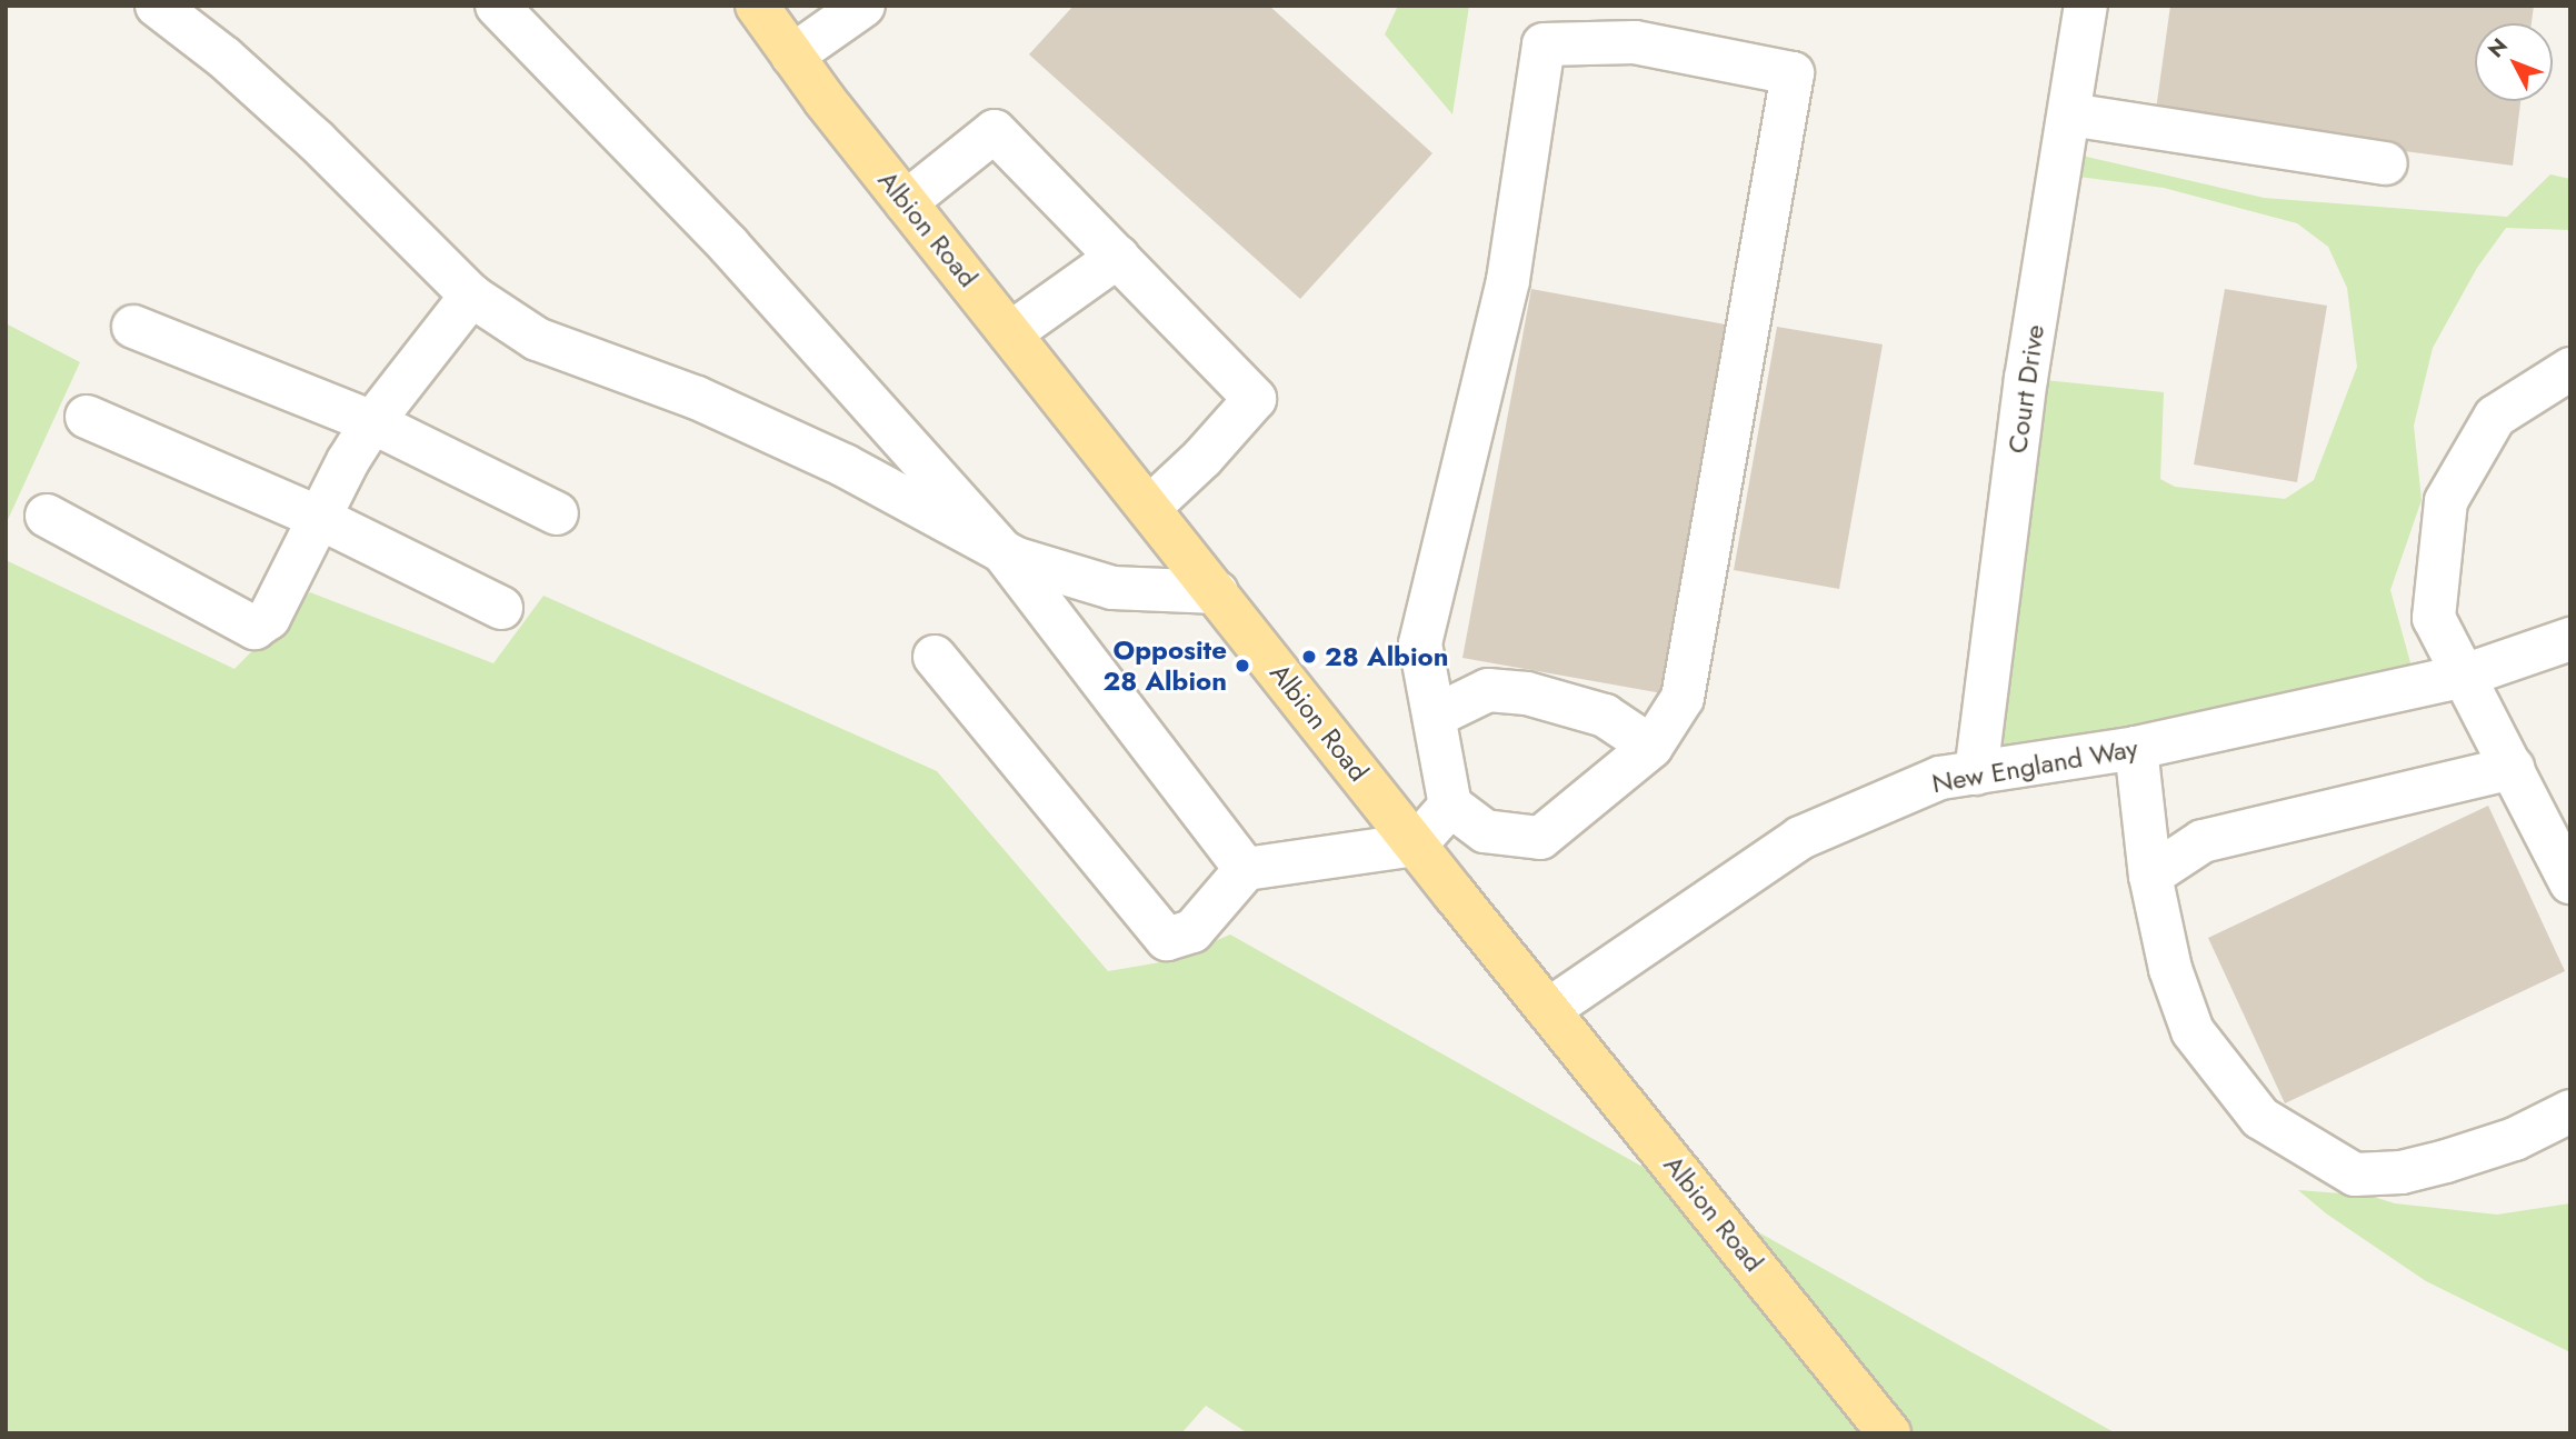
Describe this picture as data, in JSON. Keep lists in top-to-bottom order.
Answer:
{
  "streets": {
    "main road": ["Albion Road"],
    "street": ["Court Drive", "New England Way"]
  },
  "crossings": [
    ["Albion Road", "New England Way"],
    ["Court Drive", "New England Way"]
  ],
  "places": ["28 Albion", "Opposite 28 Albion"],
  "north": "top left"
}
